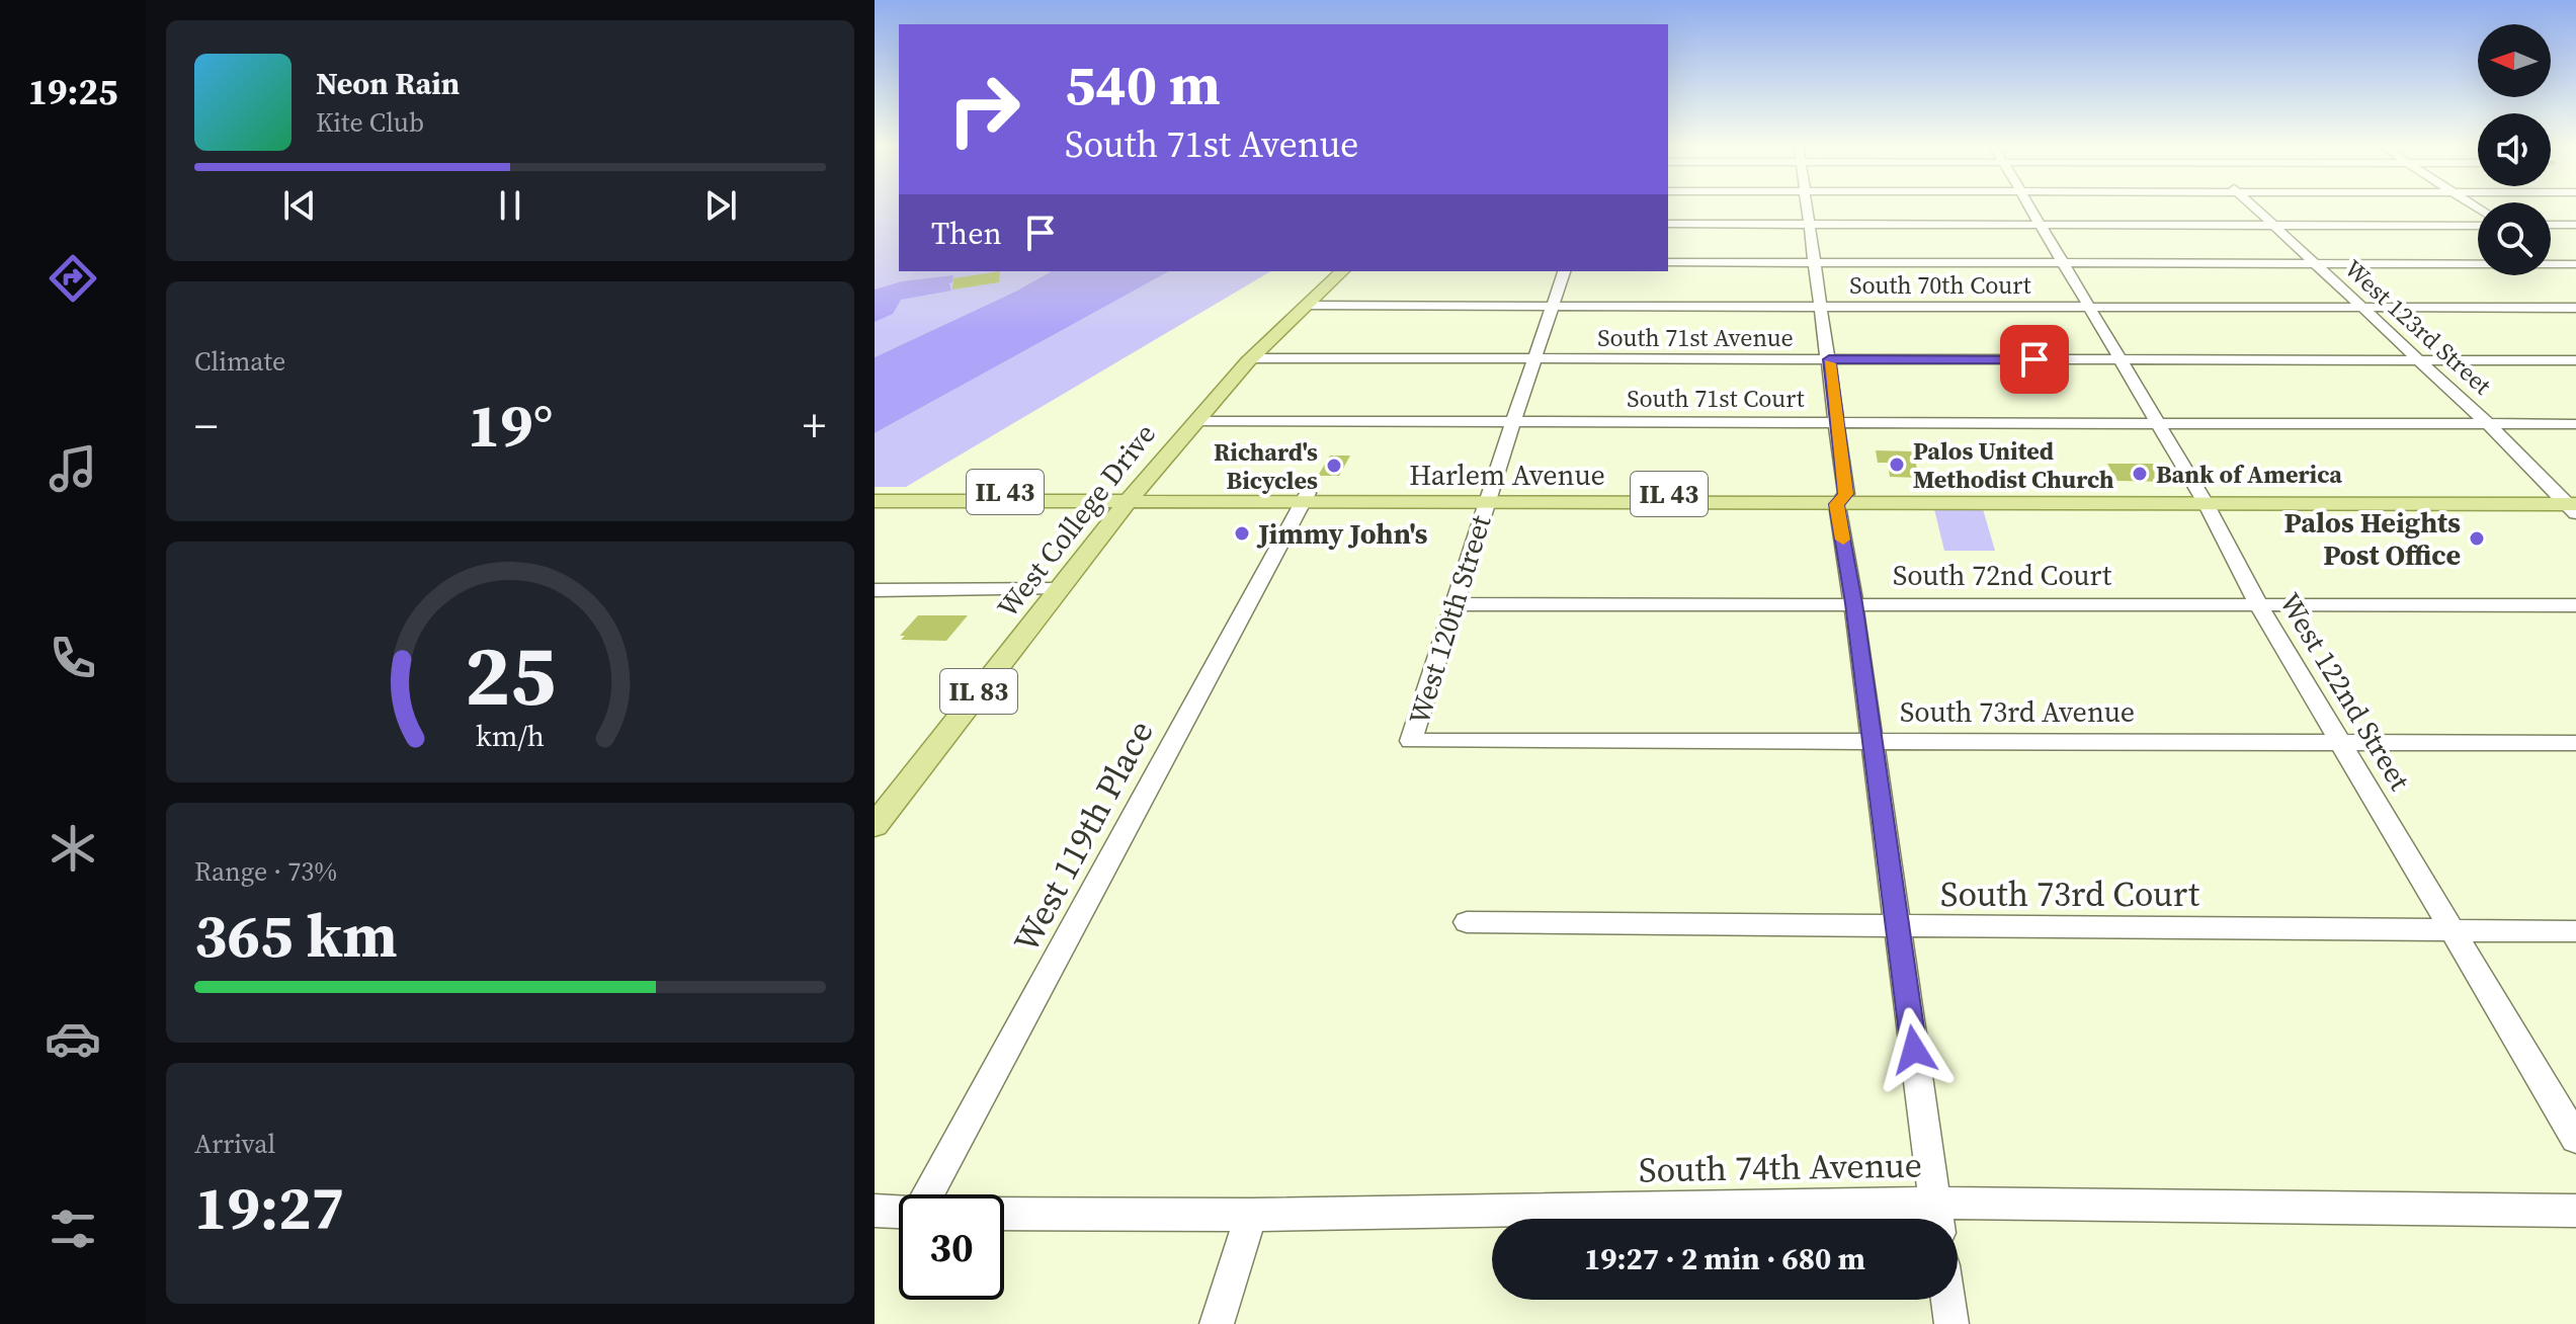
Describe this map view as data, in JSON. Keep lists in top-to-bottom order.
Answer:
{
  "streets": {
    "main road": [
      "Harlem Avenue",
      "IL 43",
      "West College Drive",
      "IL 83"
    ],
    "street": [
      "South 70th Court",
      "West 123rd Street",
      "South 71st Avenue",
      "South 71st Court",
      "South 72nd Court",
      "West 120th Street",
      "West 122nd Street",
      "South 73rd Avenue",
      "West 119th Place",
      "South 73rd Court",
      "South 74th Avenue"
    ]
  },
  "crossings": [
    ["South 70th Court", "West 123rd Street"],
    ["South 70th Court", "West College Drive"],
    ["South 70th Court", "West 120th Street"],
    ["South 70th Court", "West 122nd Street"],
    ["West 123rd Street", "South 71st Avenue"],
    ["West 123rd Street", "South 71st Court"],
    ["West 123rd Street", "Harlem Avenue"],
    ["South 71st Avenue", "West College Drive"],
    ["South 71st Avenue", "West 120th Street"],
    ["South 71st Avenue", "West 122nd Street"],
    ["South 71st Court", "West College Drive"],
    ["South 71st Court", "West 120th Street"],
    ["South 71st Court", "West 122nd Street"],
    ["Harlem Avenue", "West College Drive"],
    ["Harlem Avenue", "West 120th Street"],
    ["Harlem Avenue", "West 122nd Street"],
    ["Harlem Avenue", "West 119th Place"],
    ["South 72nd Court", "West 120th Street"],
    ["South 72nd Court", "West 122nd Street"],
    ["West 120th Street", "South 73rd Avenue"],
    ["West 122nd Street", "South 73rd Avenue"],
    ["West 122nd Street", "South 73rd Court"]
  ],
  "places": [
    "Palos United Methodist Church",
    "Richard's Bicycles",
    "Bank of America",
    "Jimmy John's",
    "Palos Heights Post Office"
  ],
  "north": "left",
  "page": {
    "tabs": "19:25",
    "turn": ["540 m", "South 71st Avenue"],
    "song": ["Neon Rain", "Kite Club"],
    "then": "Then",
    "tile": [
      "Climate",
      ["Range · 73%", "365 km"],
      ["Arrival", "19:27"]
    ],
    "heat": ["−", "19°", "+"],
    "limit": "30",
    "trip": "19:27 · 2 min · 680 m",
    "gauge": ["25", "km/h"]
  }
}
